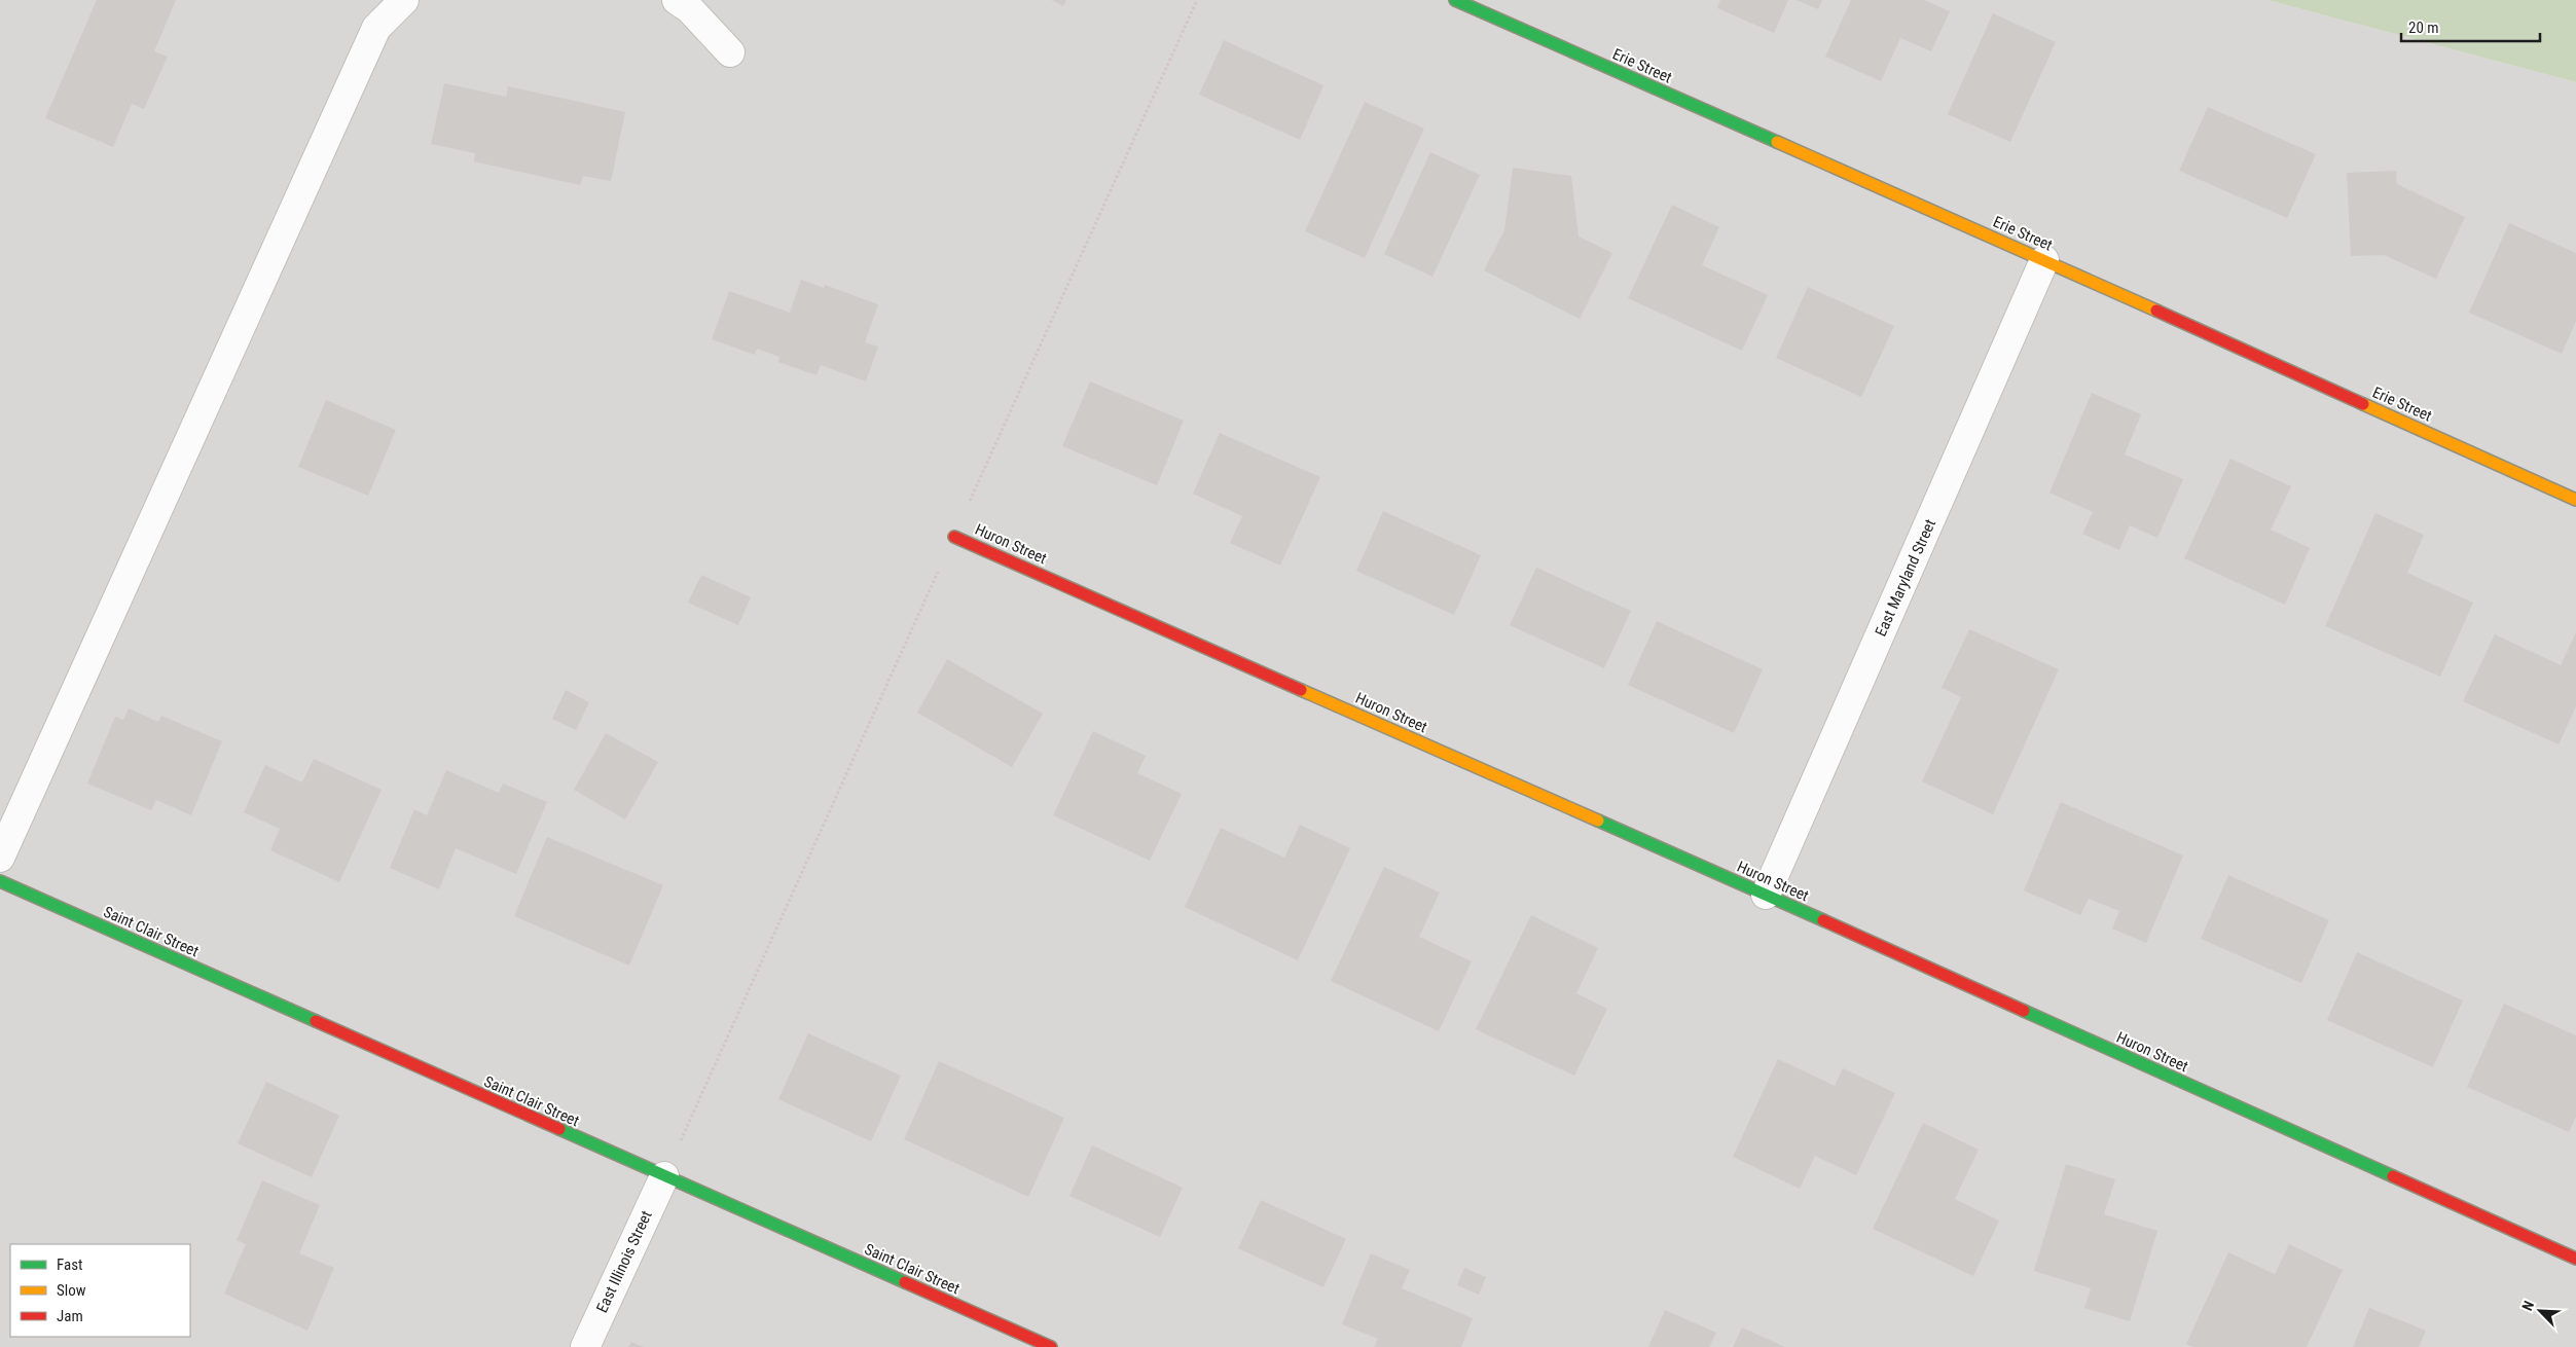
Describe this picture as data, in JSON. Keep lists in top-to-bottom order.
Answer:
{
  "streets": {
    "street": [
      "Erie Street",
      "Huron Street",
      "East Maryland Street",
      "Saint Clair Street",
      "East Illinois Street"
    ]
  },
  "crossings": [
    ["Erie Street", "East Maryland Street"],
    ["Huron Street", "East Maryland Street"],
    ["Saint Clair Street", "East Illinois Street"]
  ],
  "legend": ["Fast", "Slow", "Jam"],
  "scale_bar": "20 m",
  "north": "top left"
}
